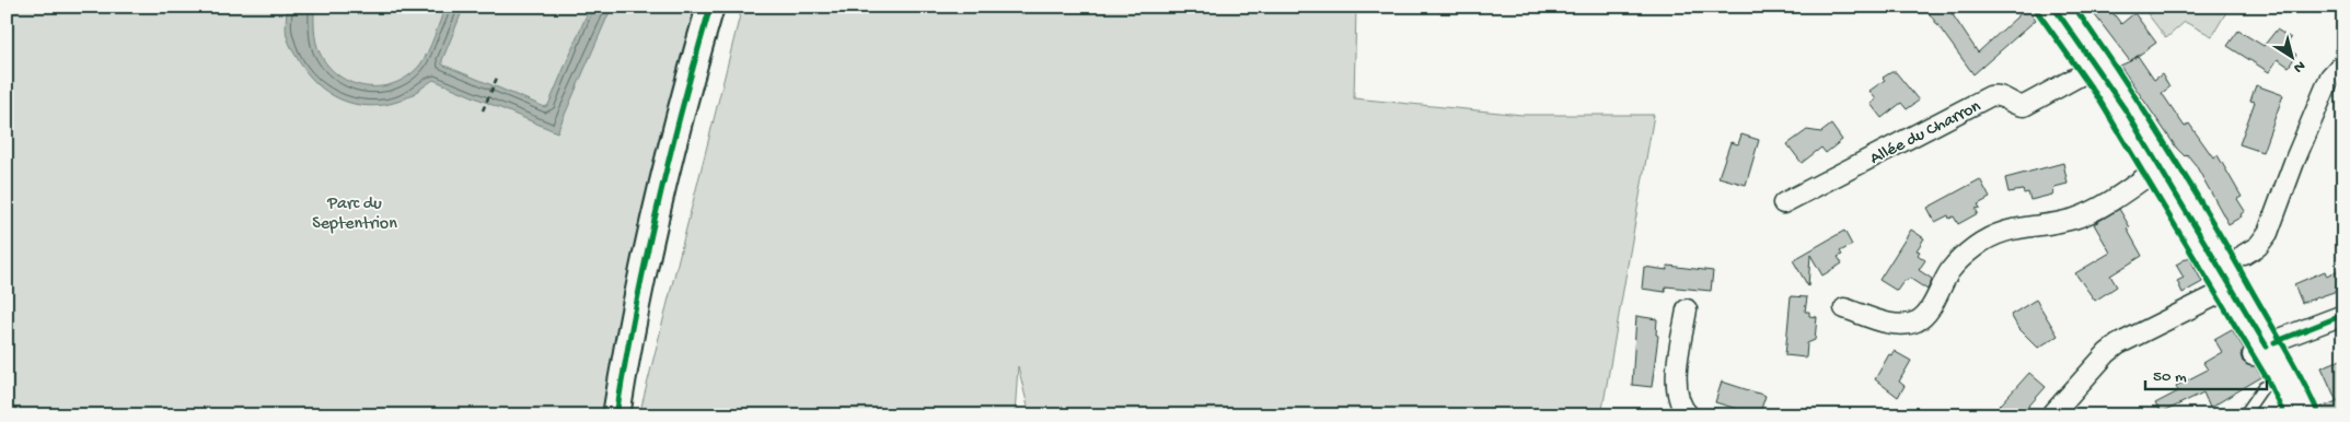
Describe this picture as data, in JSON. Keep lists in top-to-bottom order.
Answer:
{
  "streets": {
    "street": ["Allée du Charron"]
  },
  "parks": ["Parc du Septentrion"],
  "scale_bar": "50 m",
  "north": "bottom right"
}
